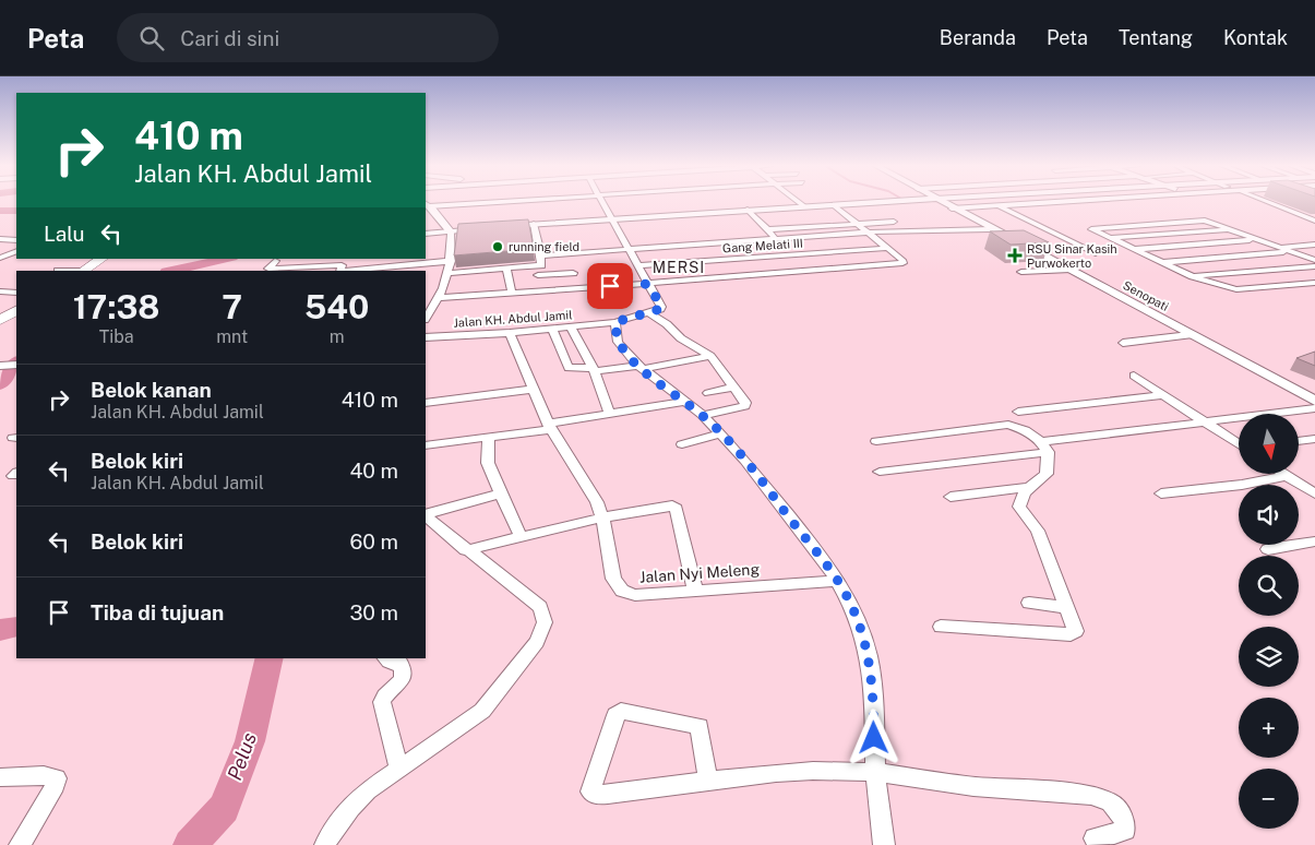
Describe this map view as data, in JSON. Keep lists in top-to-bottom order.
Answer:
{
  "streets": {
    "street": [
      "Gang Melati III",
      "Senopati",
      "Jalan KH. Abdul Jamil",
      "Jalan Nyi Meleng"
    ]
  },
  "crossings": [
    ["Jalan KH. Abdul Jamil", "Jalan Nyi Meleng"]
  ],
  "districts": ["MERSI"],
  "water": ["Pelus"],
  "places": {
    "other": ["running field"],
    "health": ["RSU Sinar Kasih Purwokerto"]
  },
  "north": "bottom",
  "page": {
    "header": "Peta",
    "search": "Cari di sini",
    "nav": [
      "Beranda",
      "Peta",
      "Tentang",
      "Kontak"
    ],
    "turn": ["410 m", "Jalan KH. Abdul Jamil"],
    "then": "Lalu",
    "eta": [
      "17:38",
      "Tiba",
      "7",
      "mnt",
      "540",
      "m"
    ],
    "list": [
      {
        "name": "Belok kanan",
        "note": "Jalan KH. Abdul Jamil",
        "value": "410 m"
      },
      {
        "name": "Belok kiri",
        "note": "Jalan KH. Abdul Jamil",
        "value": "40 m"
      },
      {
        "name": "Belok kiri",
        "value": "60 m"
      },
      {
        "name": "Tiba di tujuan",
        "value": "30 m"
      }
    ],
    "map_buttons": ["+", "−"]
  }
}
